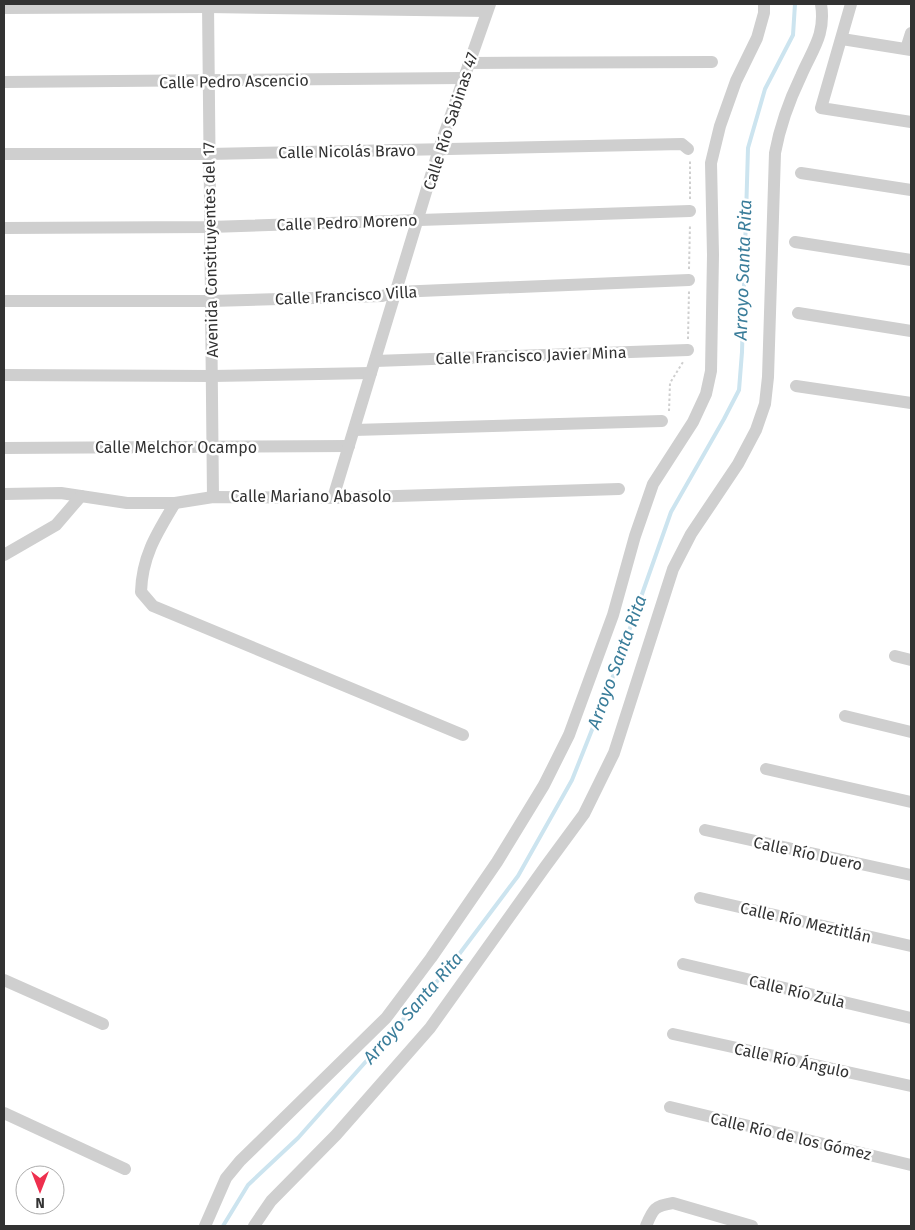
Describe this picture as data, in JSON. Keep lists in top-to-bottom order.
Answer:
{
  "streets": {
    "street": [
      "Calle Pedro Ascencio",
      "Calle Río Sabinas 47",
      "Calle Nicolás Bravo",
      "Calle Pedro Moreno",
      "Avenida Constituyentes del 17",
      "Calle Francisco Villa",
      "Calle Francisco Javier Mina",
      "Calle Melchor Ocampo",
      "Calle Mariano Abasolo",
      "Calle Río Duero",
      "Calle Río Meztitlán",
      "Calle Río Zula",
      "Calle Río Ángulo",
      "Calle Río de los Gómez"
    ]
  },
  "crossings": [
    ["Calle Pedro Ascencio", "Calle Río Sabinas 47"],
    ["Calle Pedro Ascencio", "Avenida Constituyentes del 17"],
    ["Calle Río Sabinas 47", "Calle Nicolás Bravo"],
    ["Calle Río Sabinas 47", "Calle Pedro Moreno"],
    ["Calle Río Sabinas 47", "Calle Francisco Villa"],
    ["Calle Río Sabinas 47", "Calle Francisco Javier Mina"],
    ["Calle Río Sabinas 47", "Calle Melchor Ocampo"],
    ["Calle Río Sabinas 47", "Calle Mariano Abasolo"],
    ["Calle Nicolás Bravo", "Avenida Constituyentes del 17"],
    ["Calle Pedro Moreno", "Avenida Constituyentes del 17"],
    ["Avenida Constituyentes del 17", "Calle Francisco Villa"],
    ["Avenida Constituyentes del 17", "Calle Francisco Javier Mina"],
    ["Avenida Constituyentes del 17", "Calle Melchor Ocampo"],
    ["Avenida Constituyentes del 17", "Calle Mariano Abasolo"]
  ],
  "water": ["Arroyo Santa Rita"],
  "north": "bottom"
}
